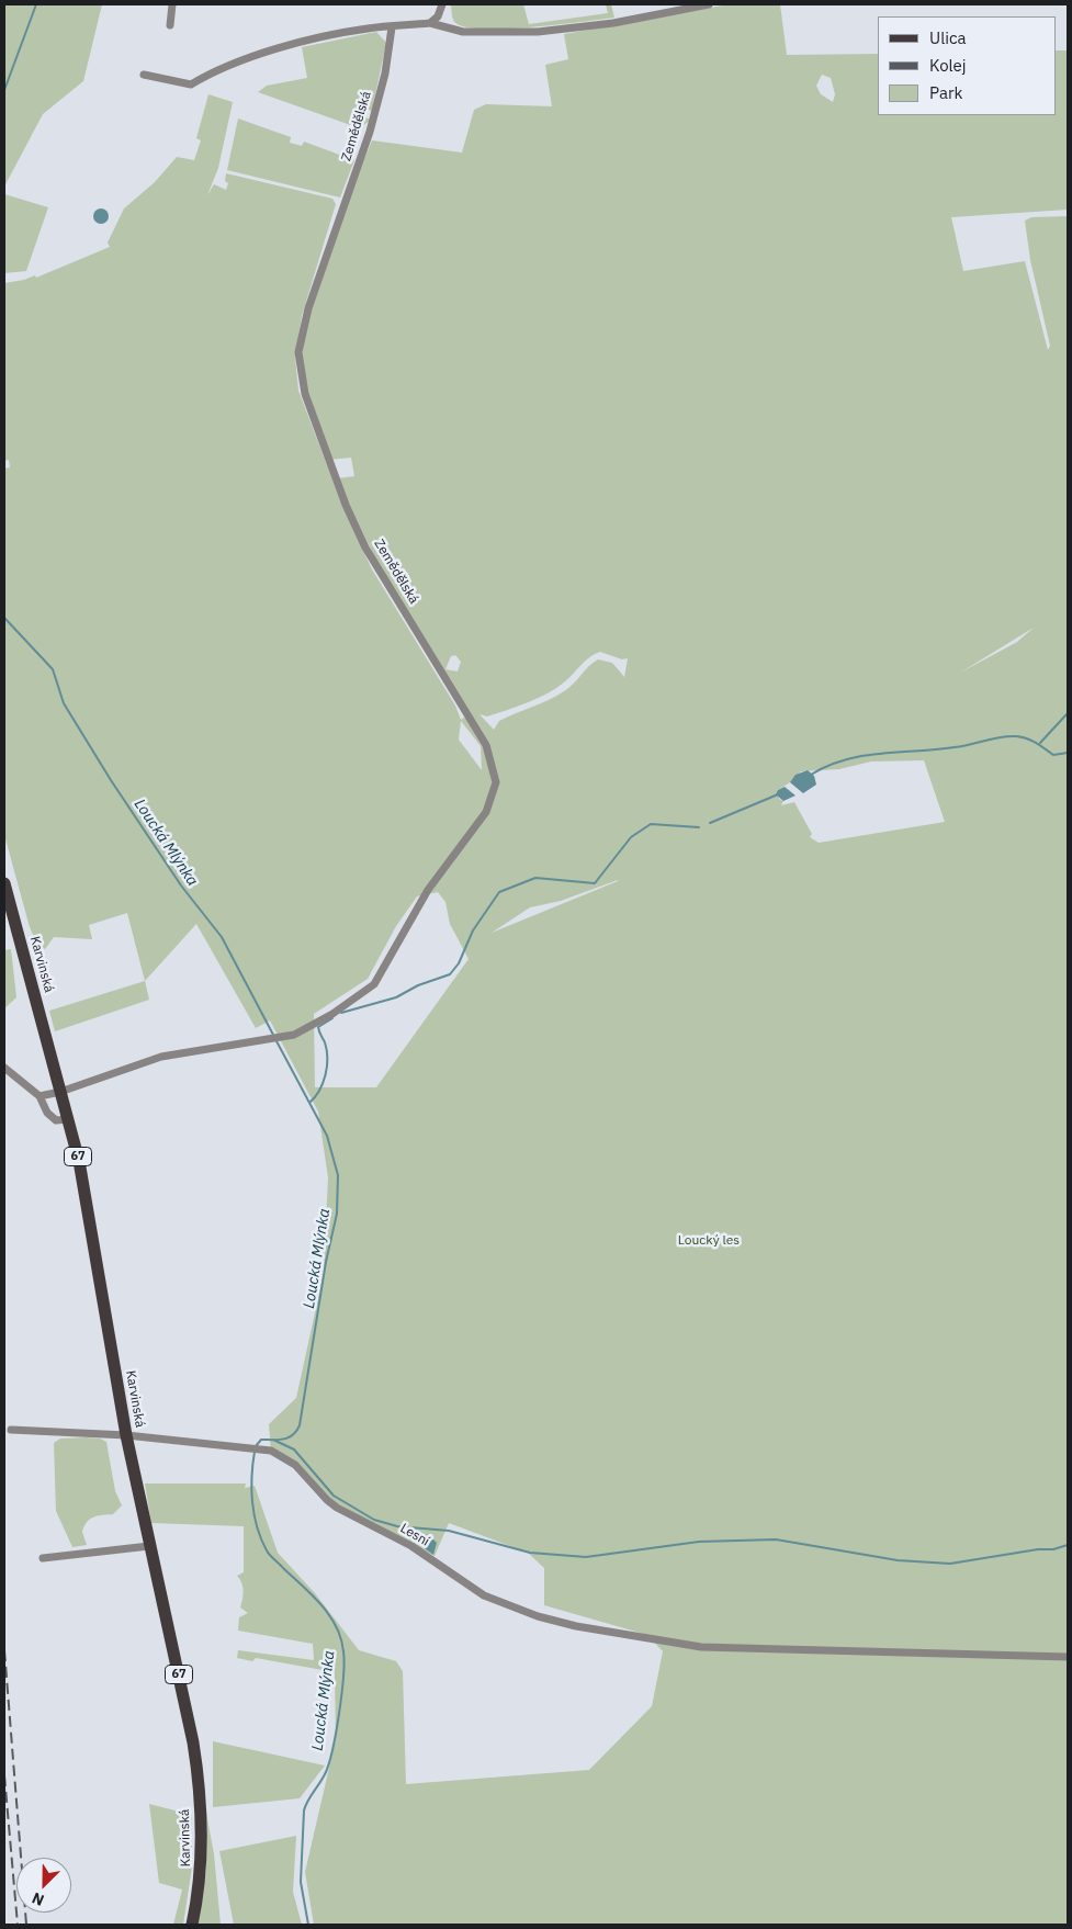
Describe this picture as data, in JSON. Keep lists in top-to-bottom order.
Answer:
{
  "streets": {
    "main road": ["Karvinská", "67"],
    "street": ["Zemědělská", "Lesní"]
  },
  "crossings": [
    ["Zemědělská", "Karvinská"],
    ["Karvinská", "Lesní"]
  ],
  "water": ["Loucká Mlýnka"],
  "parks": ["Loucký les"],
  "legend": ["Ulica", "Kolej", "Park"],
  "north": "bottom left"
}
